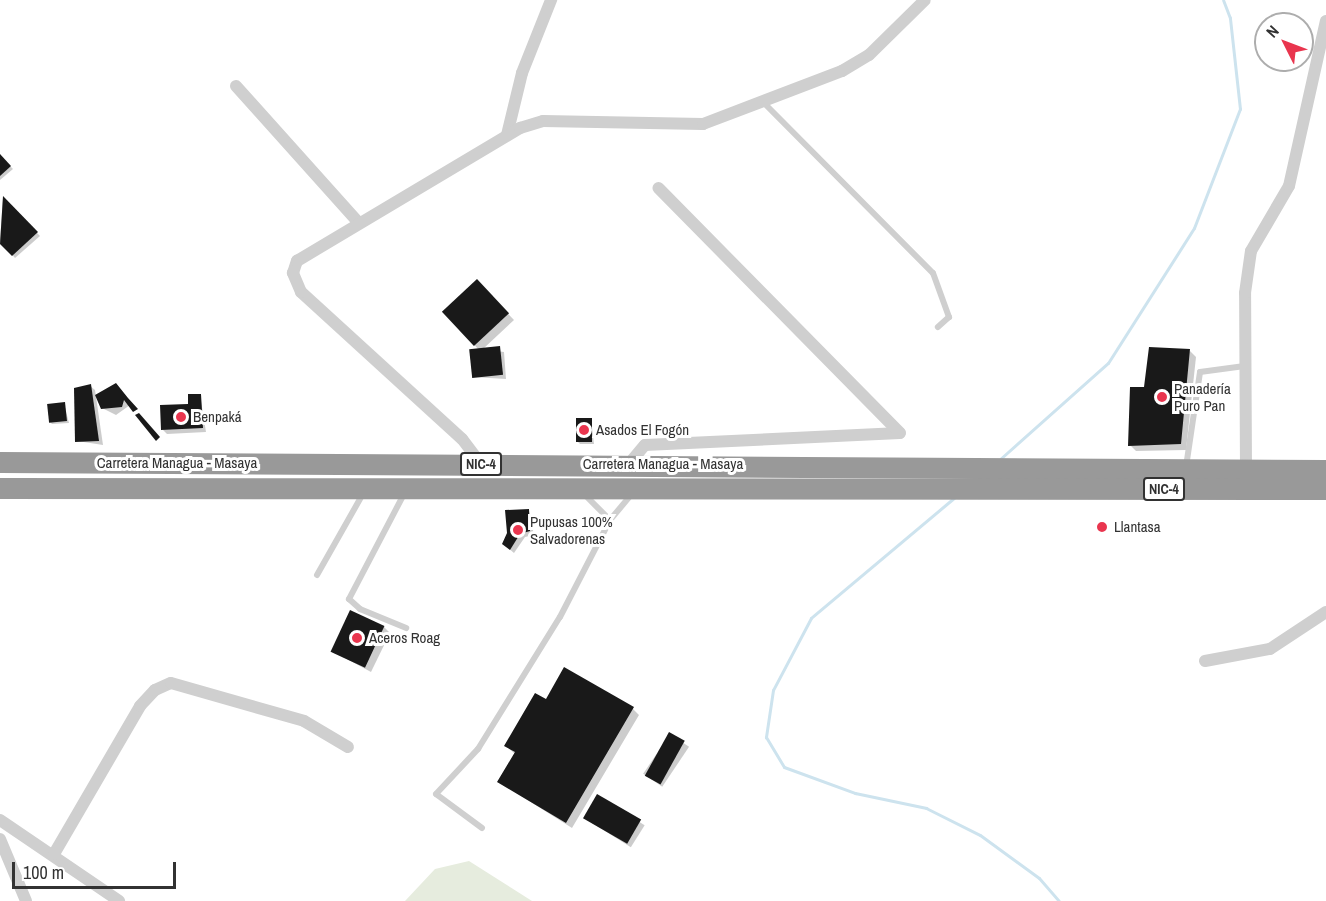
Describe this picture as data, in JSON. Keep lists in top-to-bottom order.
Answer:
{
  "streets": {
    "highway": ["Carretera Managua - Masaya", "NIC-4"]
  },
  "places": [
    "Panadería Puro Pan",
    "Benpaká",
    "Asados El Fogón",
    "Llantasa",
    "Pupusas 100% Salvadorenas",
    "Aceros Roag"
  ],
  "scale_bar": "100 m",
  "north": "top left"
}
